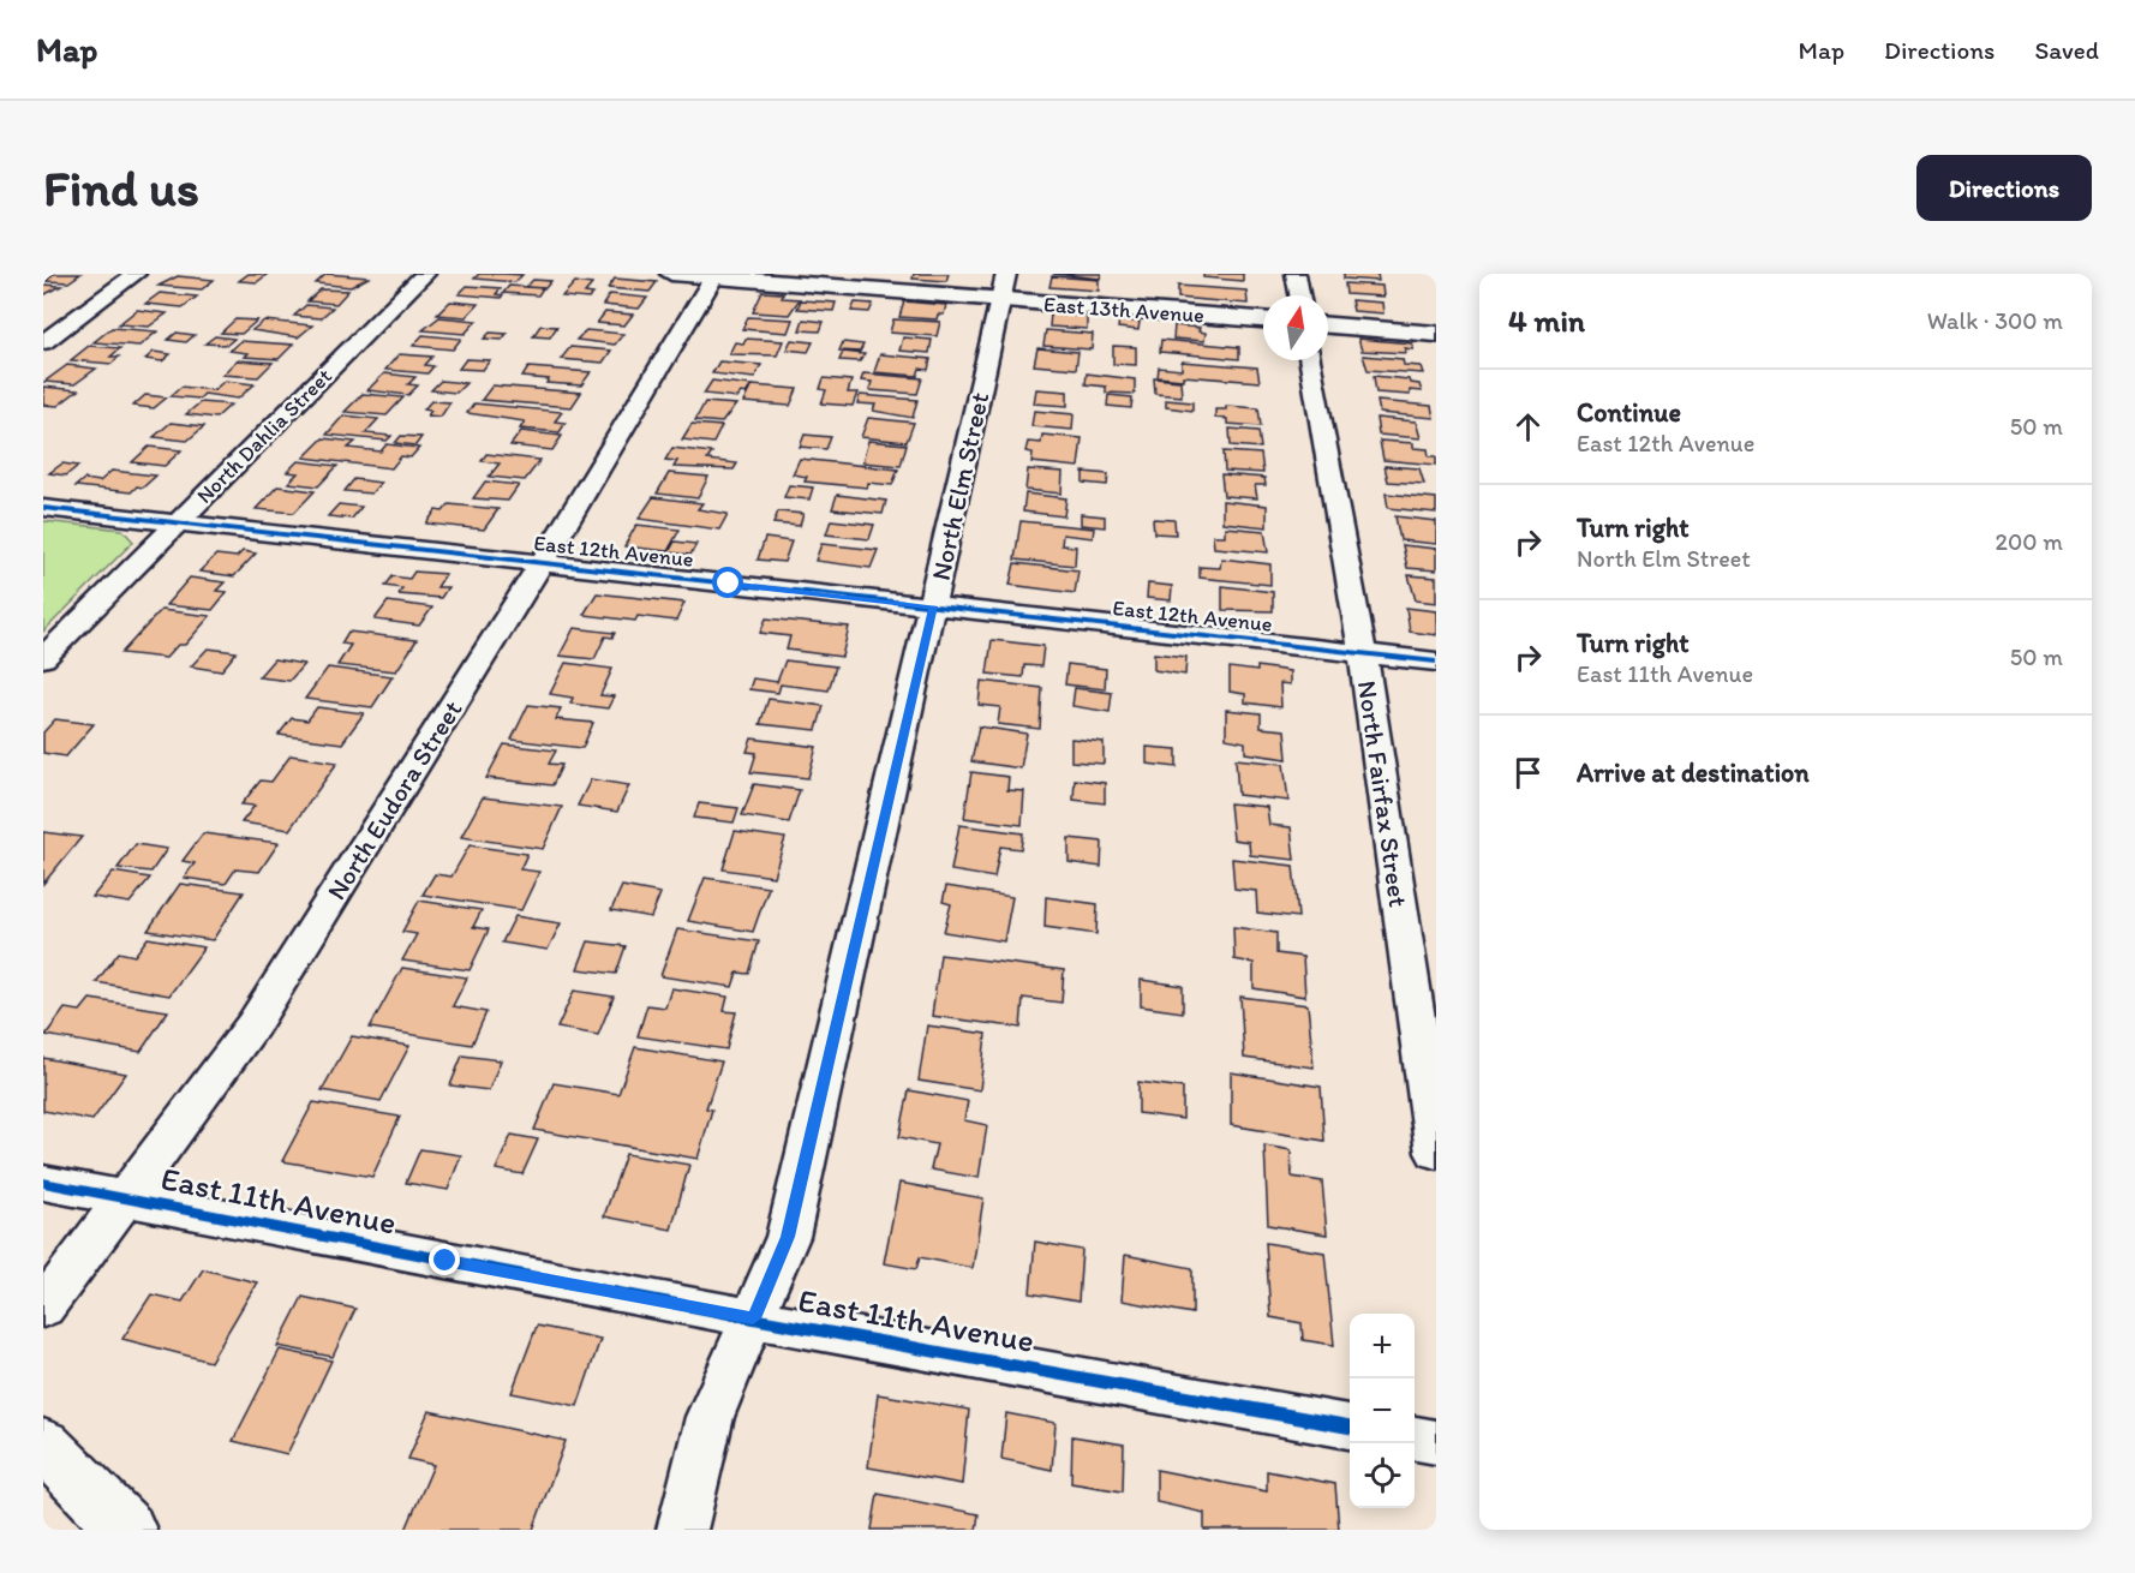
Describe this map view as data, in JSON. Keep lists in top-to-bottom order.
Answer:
{
  "streets": {
    "main road": ["East 13th Avenue"],
    "street": [
      "North Dahlia Street",
      "North Elm Street",
      "East 12th Avenue",
      "North Fairfax Street",
      "North Eudora Street",
      "East 11th Avenue"
    ]
  },
  "crossings": [
    ["East 13th Avenue", "North Elm Street"],
    ["East 13th Avenue", "North Eudora Street"],
    ["North Dahlia Street", "East 12th Avenue"],
    ["North Elm Street", "East 12th Avenue"],
    ["North Elm Street", "East 11th Avenue"],
    ["East 12th Avenue", "North Fairfax Street"],
    ["East 12th Avenue", "North Eudora Street"],
    ["North Eudora Street", "East 11th Avenue"]
  ],
  "north": "top",
  "page": {
    "header": "Map",
    "nav": ["Map", "Directions", "Saved"],
    "buttons": "Directions",
    "title": "Find us",
    "heading": ["4 min", "Walk · 300 m"],
    "list": [
      ["Continue", "East 12th Avenue", "50 m"],
      ["Turn right", "North Elm Street", "200 m"],
      ["Turn right", "East 11th Avenue", "50 m"],
      "Arrive at destination"
    ],
    "map_buttons": ["+", "−"]
  }
}
